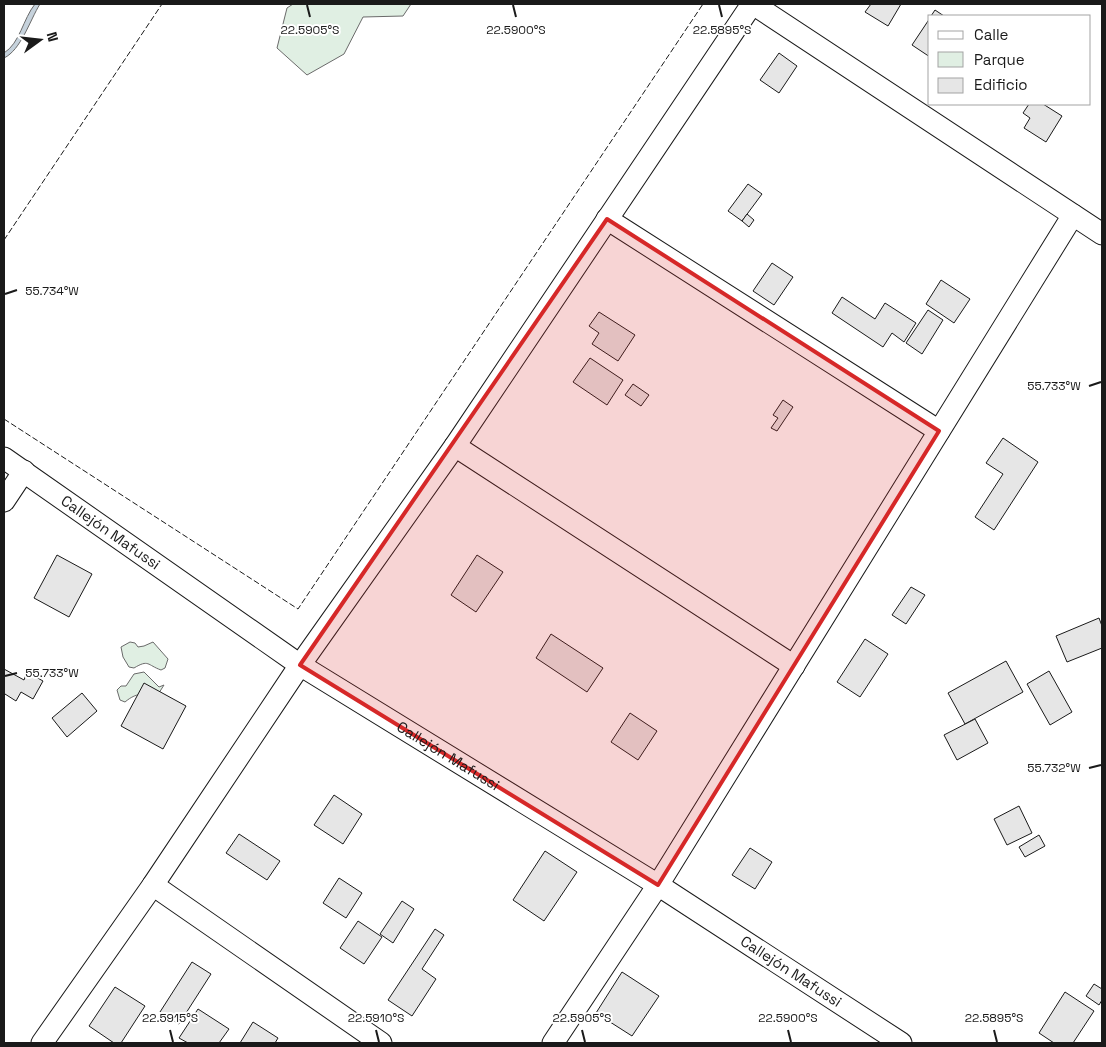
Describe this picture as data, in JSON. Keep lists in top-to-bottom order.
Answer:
{
  "streets": {
    "street": ["Callejón Mafussi"]
  },
  "legend": ["Calle", "Parque", "Edificio"],
  "north": "right",
  "coordinates": [
    "22.5905°S",
    "22.5900°S",
    "22.5895°S",
    "55.734°W",
    "55.733°W",
    "55.732°W",
    "22.5915°S",
    "22.5910°S"
  ]
}
